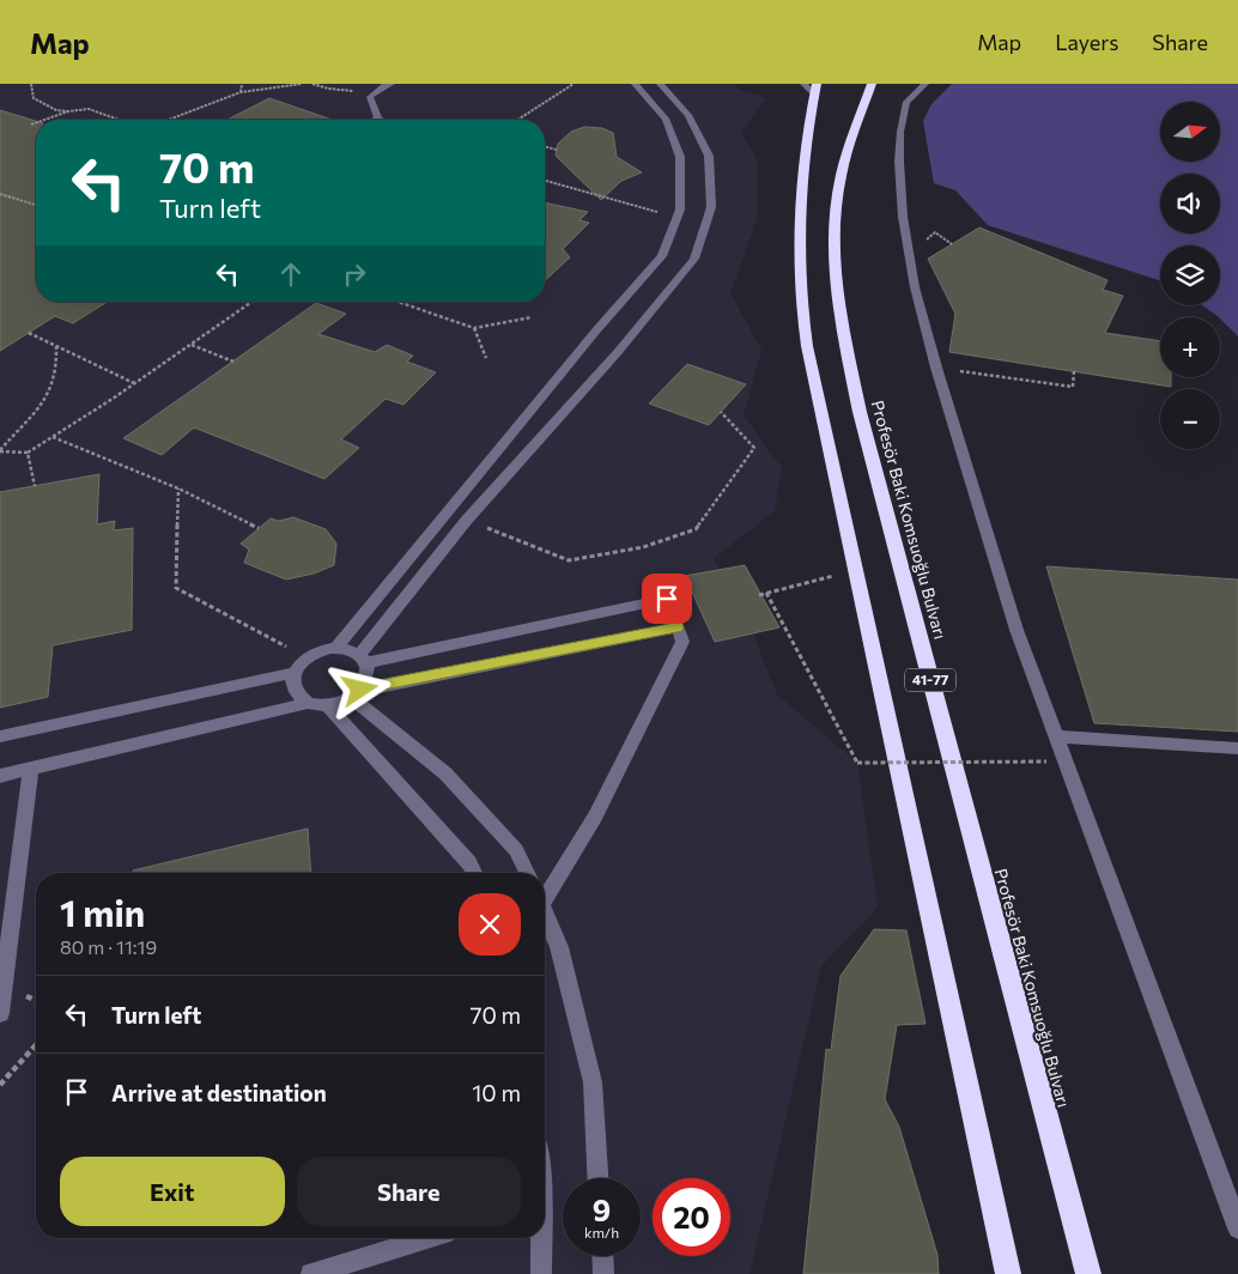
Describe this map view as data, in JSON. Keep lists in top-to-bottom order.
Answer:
{
  "streets": {
    "highway": ["Profesör Baki Komsuoğlu Bulvarı", "41-77"]
  },
  "north": "right",
  "page": {
    "header": "Map",
    "nav": ["Map", "Layers", "Share"],
    "map_buttons": ["+", "−"],
    "turn": ["70 m", "Turn left"],
    "heading": ["1 min", "80 m · 11:19"],
    "list": [
      {
        "name": "Turn left",
        "value": "70 m"
      },
      {
        "name": "Arrive at destination",
        "value": "10 m"
      }
    ],
    "buttons": ["Exit", "Share"],
    "speed": "9 km/h",
    "limit": "20"
  }
}
